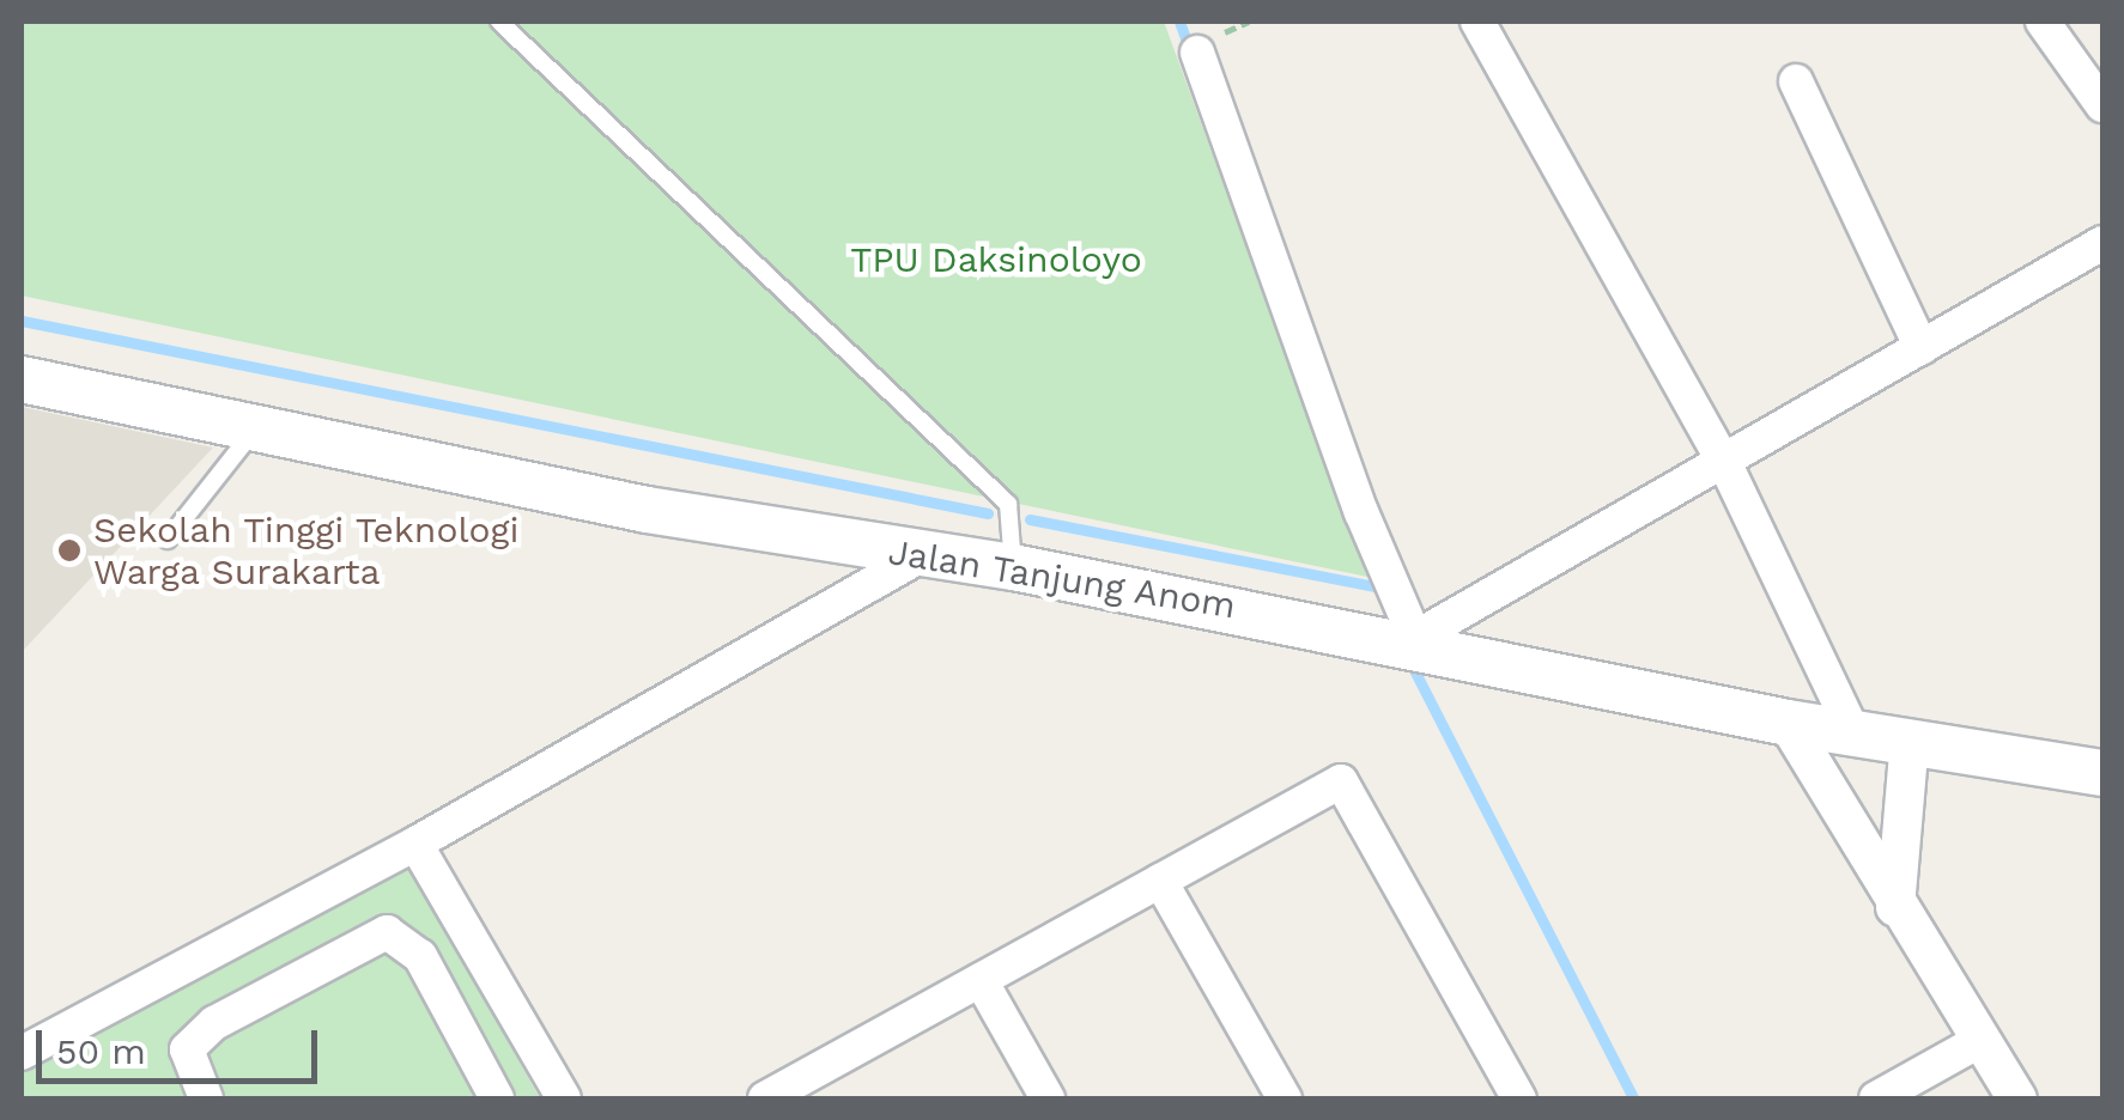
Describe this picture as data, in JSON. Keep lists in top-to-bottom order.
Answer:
{
  "streets": {
    "main road": ["Jalan Tanjung Anom"]
  },
  "parks": ["TPU Daksinoloyo"],
  "places": ["Sekolah Tinggi Teknologi Warga Surakarta"],
  "scale_bar": "50 m"
}
